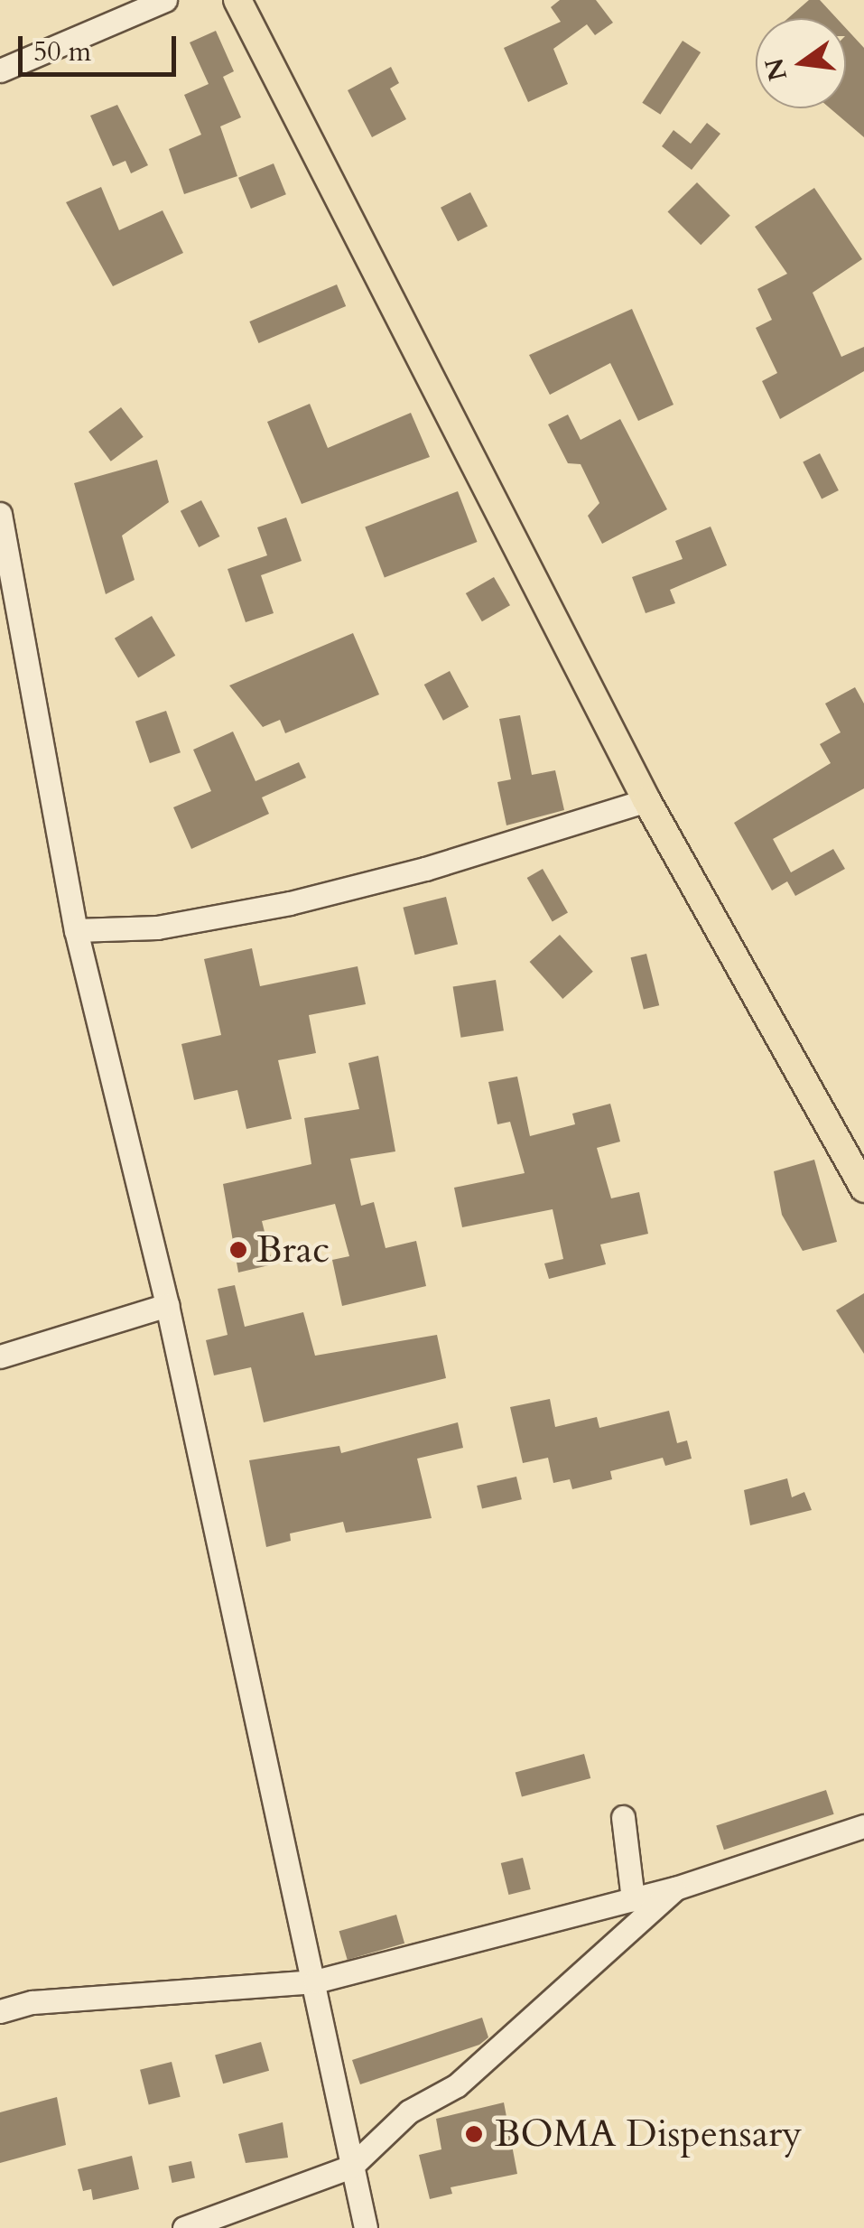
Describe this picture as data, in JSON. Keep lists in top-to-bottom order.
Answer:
{
  "places": ["Brac", "BOMA Dispensary"],
  "scale_bar": "50 m",
  "north": "left"
}
